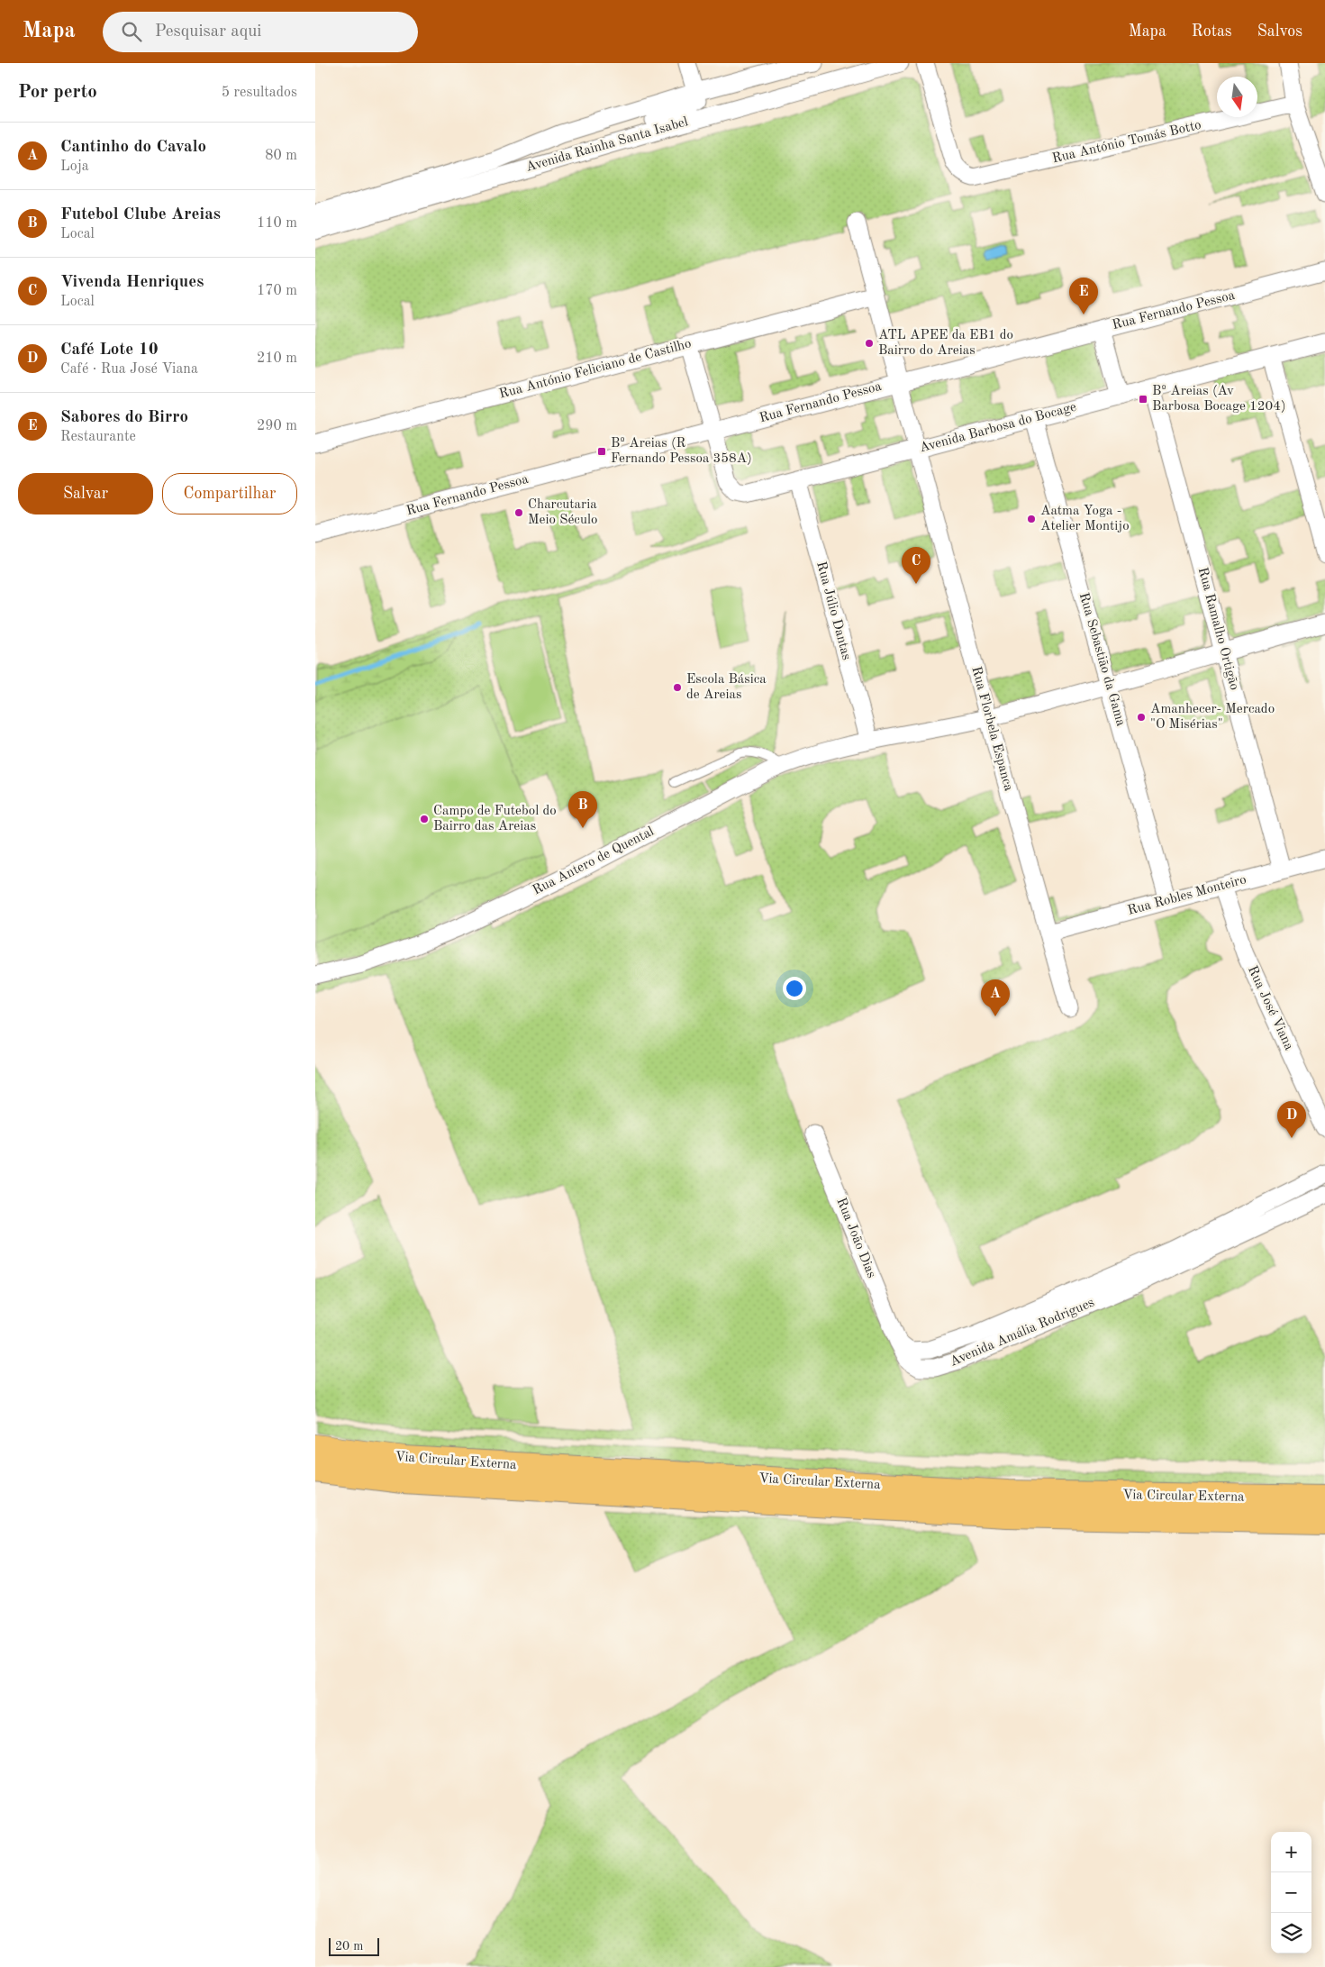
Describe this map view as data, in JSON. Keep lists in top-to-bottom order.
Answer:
{
  "streets": {
    "main road": ["Via Circular Externa"],
    "street": [
      "Rua António Tomás Botto",
      "Avenida Rainha Santa Isabel",
      "Rua Fernando Pessoa",
      "Rua António Feliciano de Castilho",
      "Avenida Barbosa do Bocage",
      "Rua Júlio Dantas",
      "Rua Ramalho Ortigão",
      "Rua Sebastião da Gama",
      "Rua Florbela Espanca",
      "Rua Antero de Quental",
      "Rua Robles Monteiro",
      "Rua José Viana",
      "Rua João Dias",
      "Avenida Amália Rodrigues"
    ]
  },
  "crossings": [
    ["Rua Fernando Pessoa", "Avenida Barbosa do Bocage"],
    ["Rua Fernando Pessoa", "Rua Florbela Espanca"],
    ["Rua António Feliciano de Castilho", "Avenida Barbosa do Bocage"],
    ["Rua António Feliciano de Castilho", "Rua Florbela Espanca"],
    ["Avenida Barbosa do Bocage", "Rua Júlio Dantas"],
    ["Avenida Barbosa do Bocage", "Rua Ramalho Ortigão"],
    ["Avenida Barbosa do Bocage", "Rua Sebastião da Gama"],
    ["Avenida Barbosa do Bocage", "Rua Florbela Espanca"],
    ["Rua Júlio Dantas", "Rua Antero de Quental"],
    ["Rua Ramalho Ortigão", "Rua Antero de Quental"],
    ["Rua Ramalho Ortigão", "Rua Robles Monteiro"],
    ["Rua Sebastião da Gama", "Rua Antero de Quental"],
    ["Rua Sebastião da Gama", "Rua Robles Monteiro"],
    ["Rua Florbela Espanca", "Rua Antero de Quental"],
    ["Rua Florbela Espanca", "Rua Robles Monteiro"],
    ["Rua Robles Monteiro", "Rua José Viana"],
    ["Rua João Dias", "Avenida Amália Rodrigues"]
  ],
  "places": {
    "other": [
      "ATL APEE da EB1 do Bairro do Areias",
      "Charcutaria Meio Século",
      "Aatma Yoga - Atelier Montijo",
      "Escola Básica de Areias",
      "Amanhecer- Mercado \"O Misérias\"",
      "Campo de Futebol do Bairro das Areias"
    ],
    "transit": ["Bº Areias (Av Barbosa Bocage 1204)", "Bº Areias (R Fernando Pessoa 358A)"]
  },
  "scale_bar": "20 m",
  "north": "bottom",
  "page": {
    "header": "Mapa",
    "search": "Pesquisar aqui",
    "nav": ["Mapa", "Rotas", "Salvos"],
    "heading": ["Por perto", "5 resultados"],
    "list": [
      {
        "mark": "A",
        "name": "Cantinho do Cavalo",
        "note": "Loja",
        "value": "80 m"
      },
      {
        "mark": "B",
        "name": "Futebol Clube Areias",
        "note": "Local",
        "value": "110 m"
      },
      {
        "mark": "C",
        "name": "Vivenda Henriques",
        "note": "Local",
        "value": "170 m"
      },
      {
        "mark": "D",
        "name": "Café Lote 10",
        "note": "Café · Rua José Viana",
        "value": "210 m"
      },
      {
        "mark": "E",
        "name": "Sabores do Birro",
        "note": "Restaurante",
        "value": "290 m"
      }
    ],
    "pins": [
      "E",
      "C",
      "B",
      "A",
      "D"
    ],
    "buttons": ["Salvar", "Compartilhar"],
    "map_buttons": ["+", "−"],
    "scale": "20 m"
  }
}
